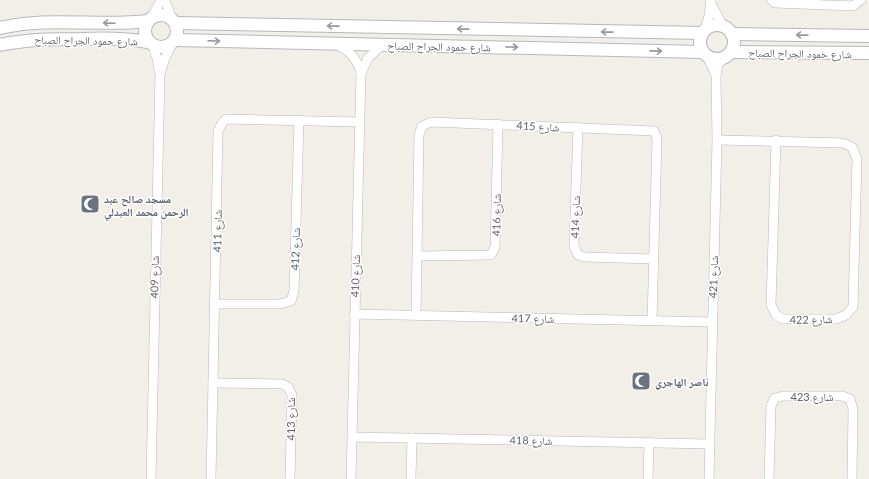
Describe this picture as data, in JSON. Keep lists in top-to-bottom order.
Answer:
{
  "streets": {
    "street": [
      "شارع حمود الجراح الصباح",
      "شارع 415",
      "شارع 416",
      "شارع 414",
      "شارع 411",
      "شارع 412",
      "شارع 410",
      "شارع 409",
      "شارع 421",
      "شارع 417",
      "شارع 422",
      "شارع 423",
      "شارع 413",
      "شارع 418"
    ]
  },
  "crossings": [
    ["شارع حمود الجراح الصباح", "شارع 410"],
    ["شارع حمود الجراح الصباح", "شارع 409"],
    ["شارع حمود الجراح الصباح", "شارع 421"],
    ["شارع 415", "شارع 416"],
    ["شارع 415", "شارع 414"],
    ["شارع 415", "شارع 417"],
    ["شارع 411", "شارع 412"],
    ["شارع 411", "شارع 410"],
    ["شارع 411", "شارع 413"],
    ["شارع 410", "شارع 417"],
    ["شارع 410", "شارع 418"],
    ["شارع 421", "شارع 417"],
    ["شارع 421", "شارع 422"],
    ["شارع 421", "شارع 418"]
  ],
  "places": {
    "mosque": ["مسجد صالح عبد الرحمن محمد العبدلي", "ناصر الهاجري"]
  }
}
